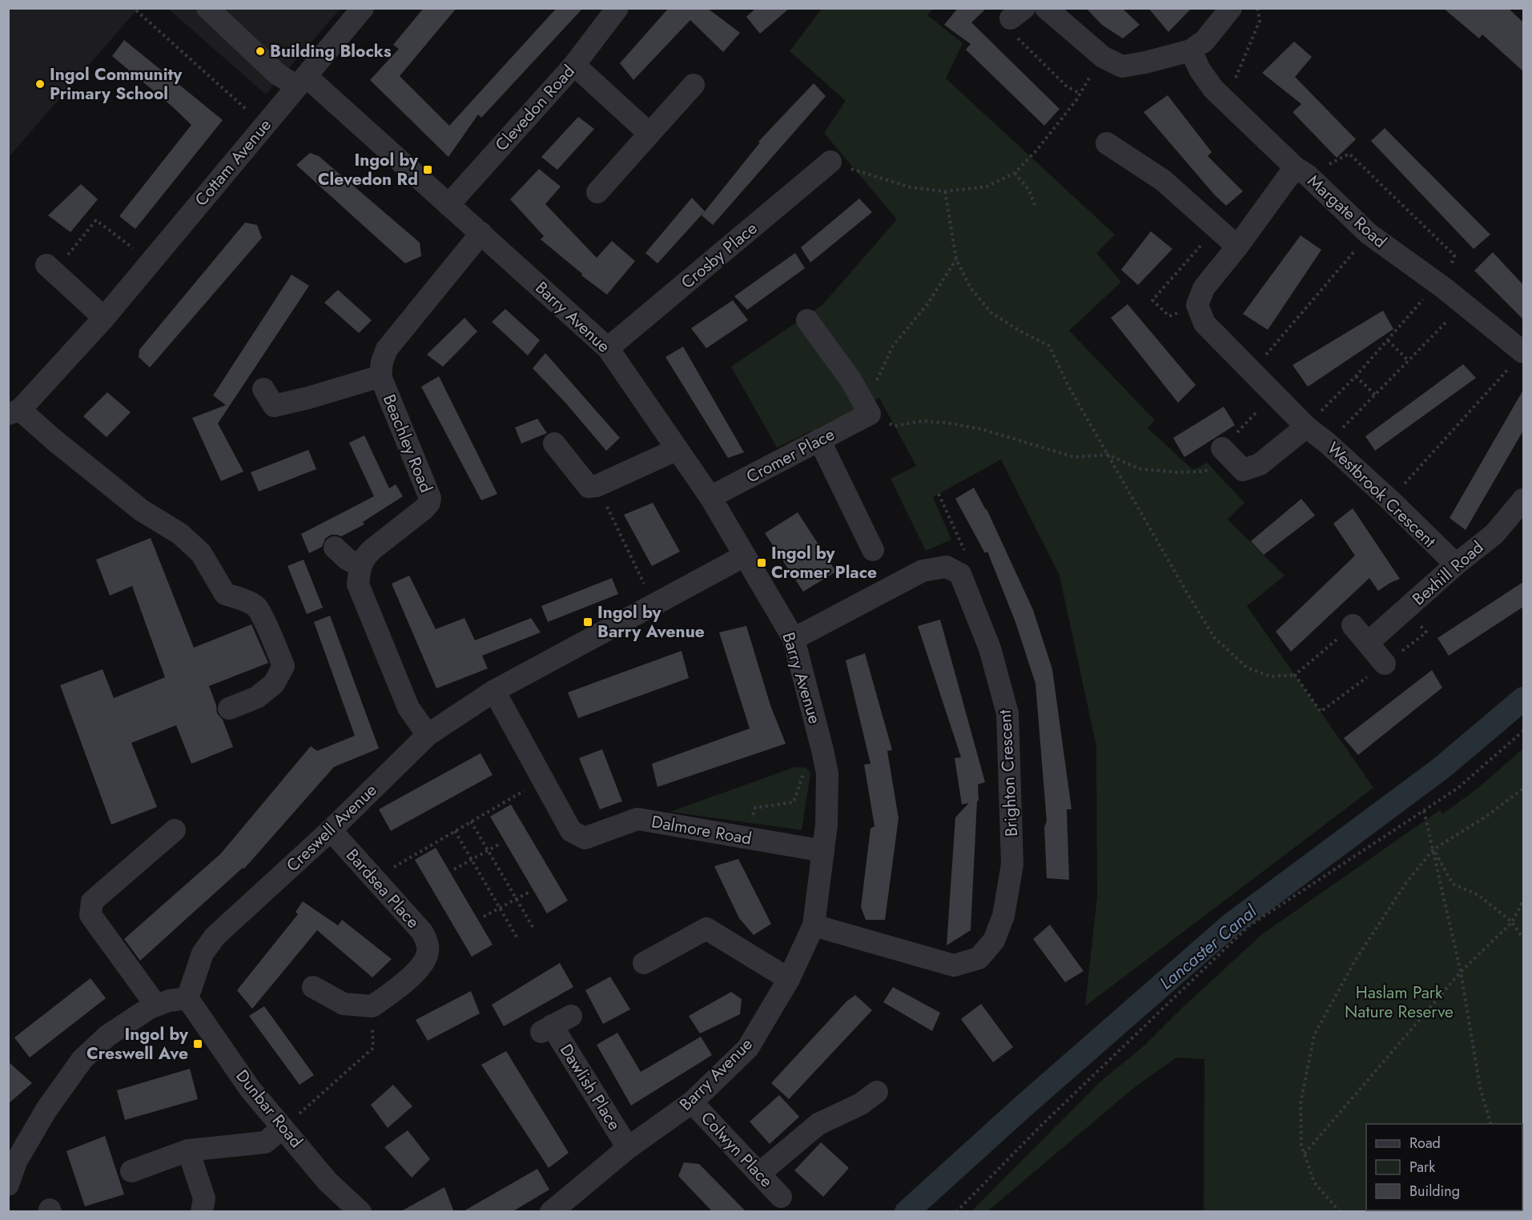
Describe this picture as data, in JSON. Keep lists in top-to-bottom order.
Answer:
{
  "streets": {
    "street": [
      "Clevedon Road",
      "Cottam Avenue",
      "Margate Road",
      "Crosby Place",
      "Barry Avenue",
      "Beachley Road",
      "Cromer Place",
      "Westbrook Crescent",
      "Bexhill Road",
      "Brighton Crescent",
      "Creswell Avenue",
      "Dalmore Road",
      "Bardsea Place",
      "Dawlish Place",
      "Dunbar Road",
      "Colwyn Place"
    ]
  },
  "crossings": [
    ["Clevedon Road", "Barry Avenue"],
    ["Cottam Avenue", "Barry Avenue"],
    ["Margate Road", "Westbrook Crescent"],
    ["Crosby Place", "Barry Avenue"],
    ["Barry Avenue", "Beachley Road"],
    ["Barry Avenue", "Cromer Place"],
    ["Barry Avenue", "Brighton Crescent"],
    ["Barry Avenue", "Creswell Avenue"],
    ["Barry Avenue", "Dalmore Road"],
    ["Barry Avenue", "Dawlish Place"],
    ["Barry Avenue", "Colwyn Place"],
    ["Westbrook Crescent", "Bexhill Road"],
    ["Creswell Avenue", "Dalmore Road"],
    ["Creswell Avenue", "Bardsea Place"],
    ["Creswell Avenue", "Dunbar Road"]
  ],
  "water": ["Lancaster Canal"],
  "parks": ["Haslam Park Nature Reserve"],
  "places": {
    "other": ["Building Blocks", "Ingol Community Primary School"],
    "transit": [
      "Ingol by Clevedon Rd",
      "Ingol by Cromer Place",
      "Ingol by Barry Avenue",
      "Ingol by Creswell Ave"
    ]
  },
  "legend": ["Road", "Park", "Building"]
}
